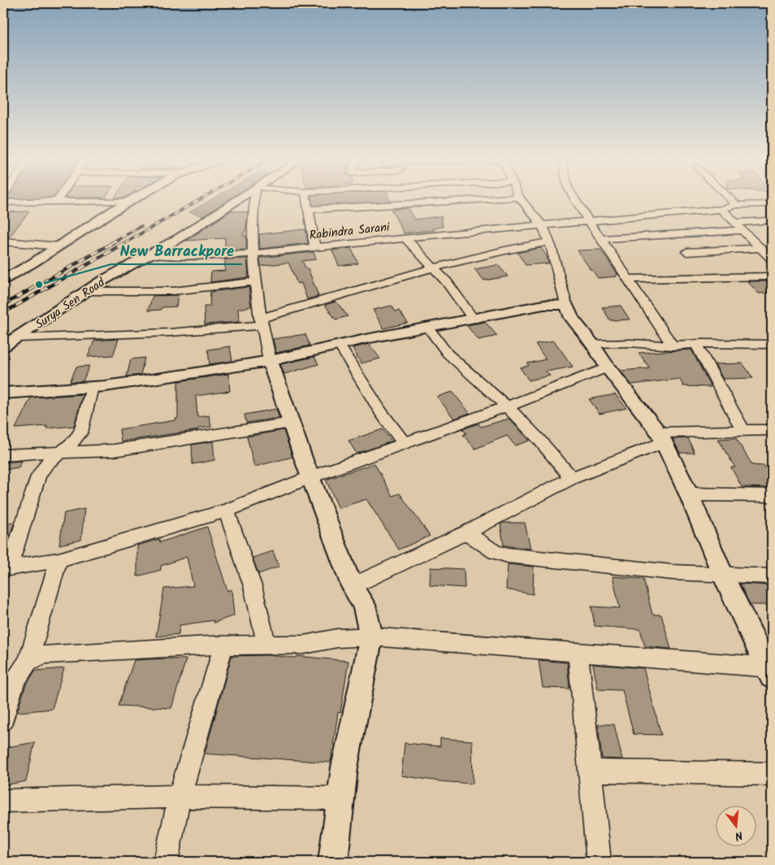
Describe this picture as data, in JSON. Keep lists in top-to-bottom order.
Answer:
{
  "streets": {
    "street": ["Rabindra Sarani", "Surya Sen Road"]
  },
  "crossings": [
    ["Rabindra Sarani", "Surya Sen Road"]
  ],
  "places": ["New Barrackpore"],
  "north": "bottom"
}
